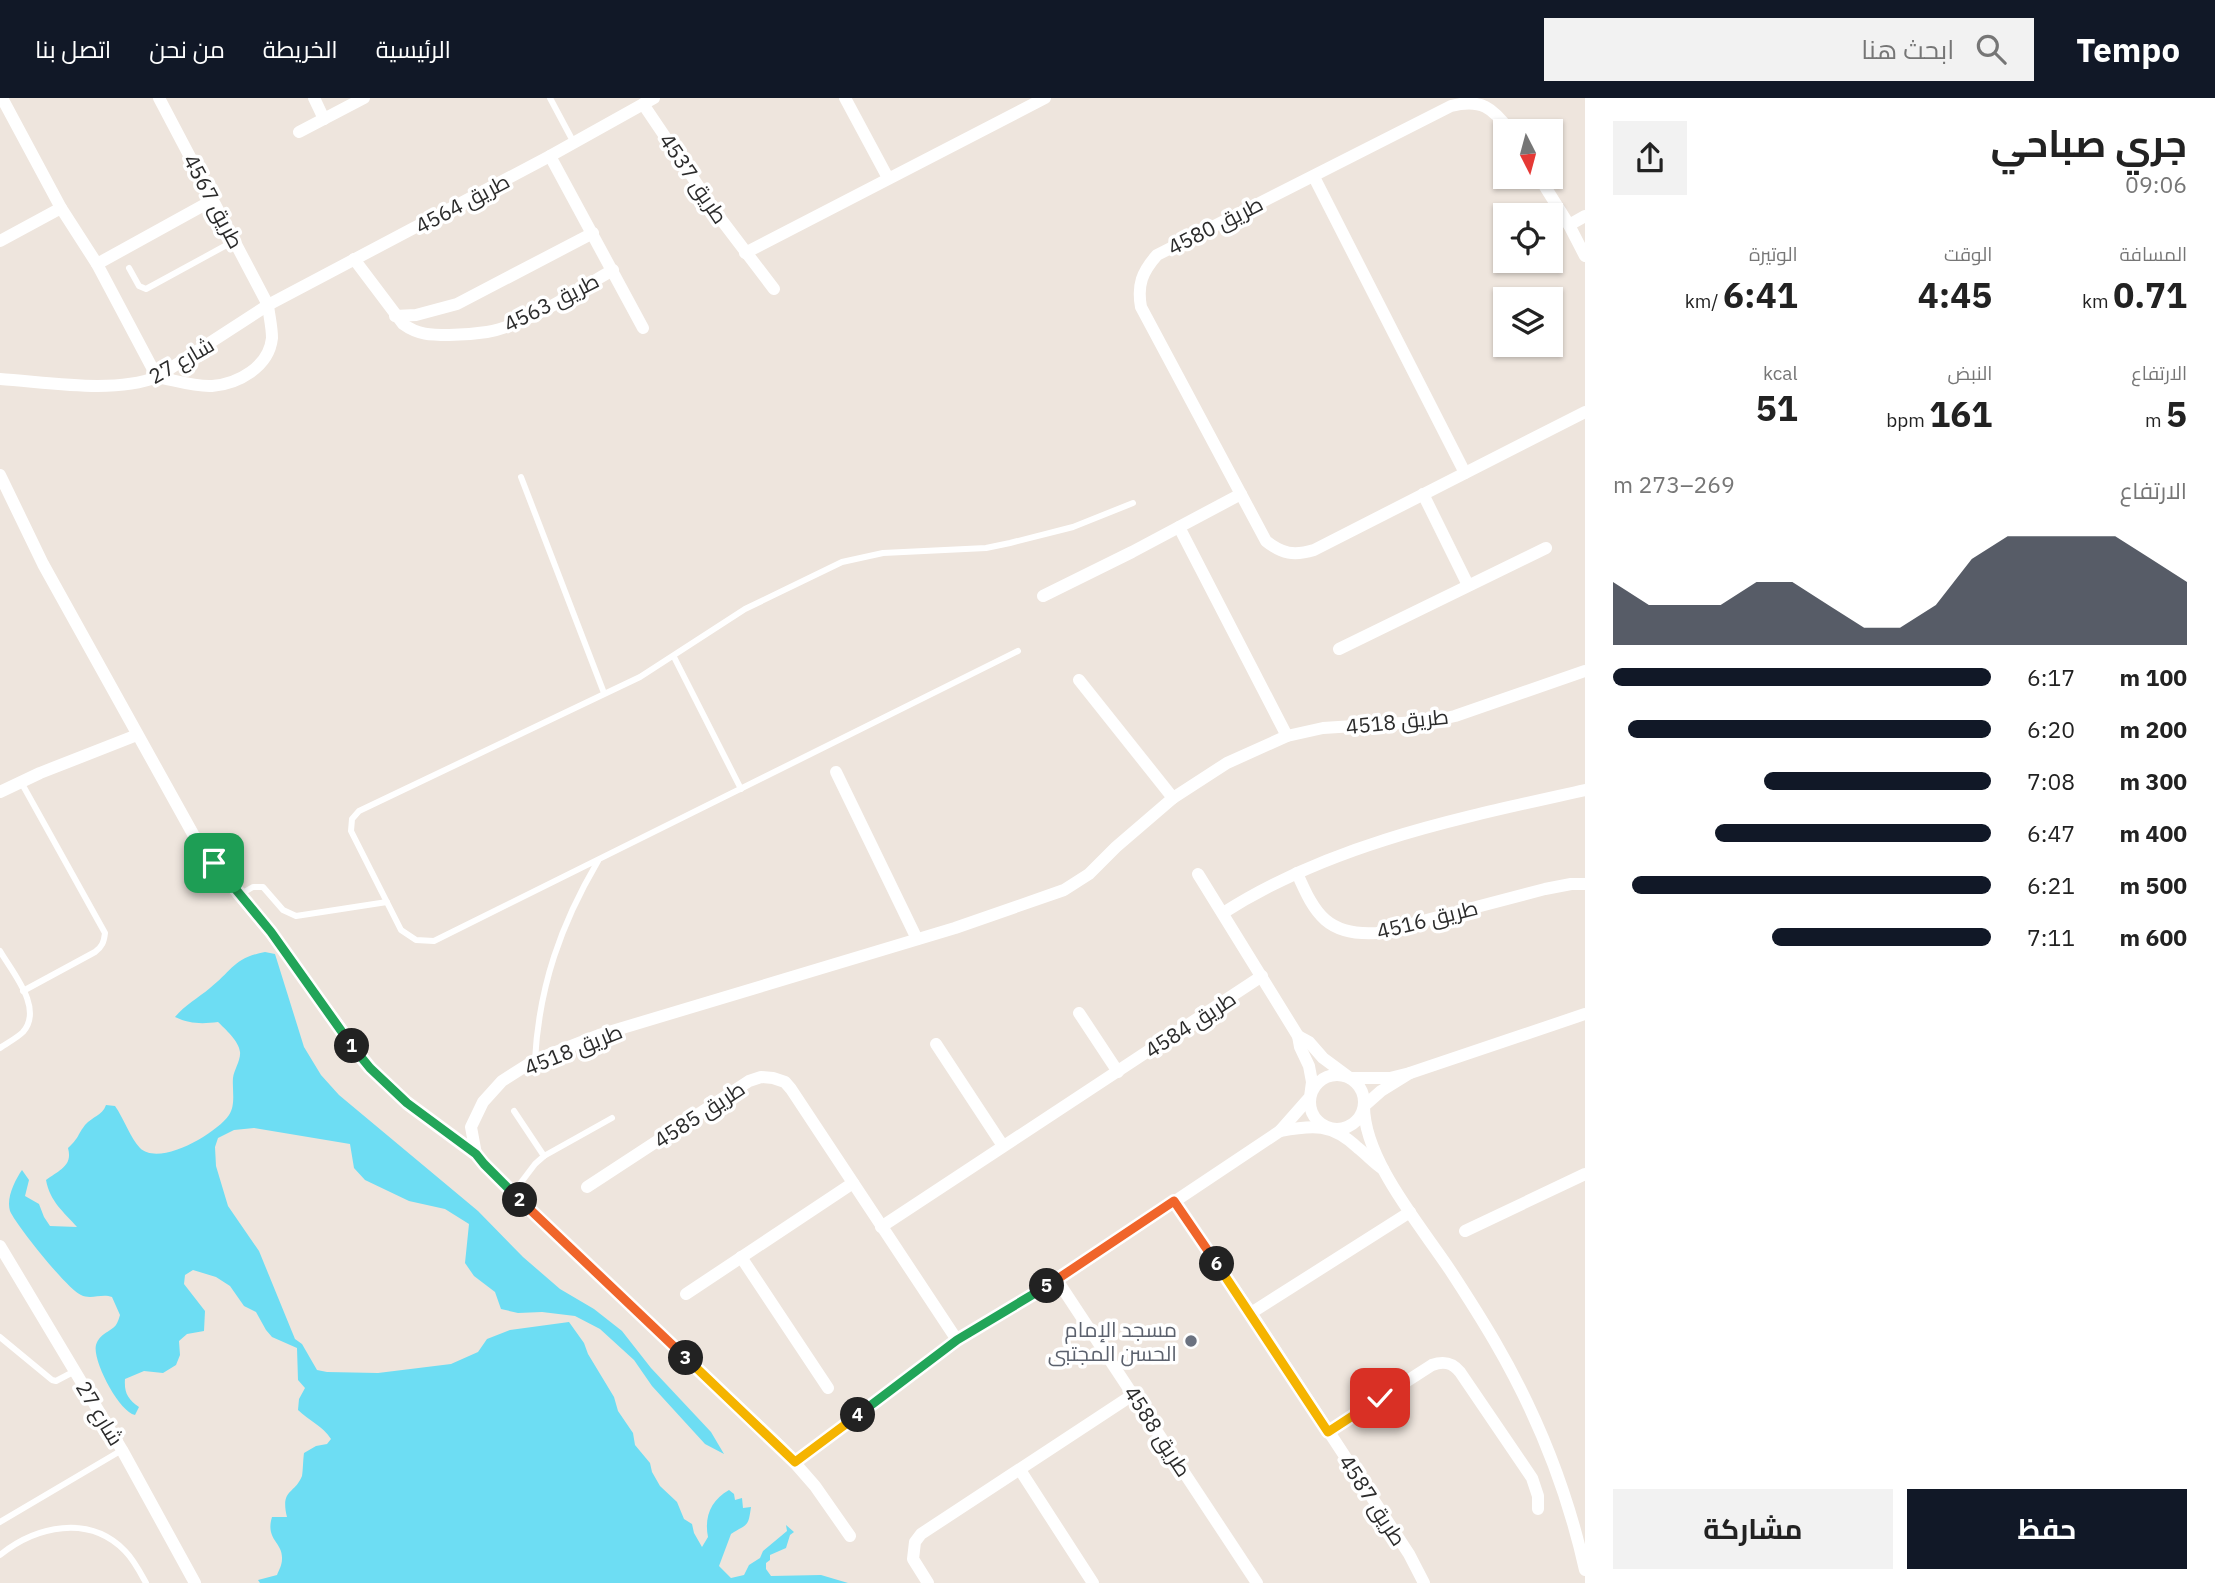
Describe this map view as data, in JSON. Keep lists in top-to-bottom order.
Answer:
{
  "streets": {
    "street": [
      "طريق 4537",
      "طريق 4567",
      "طريق 4564",
      "طريق 4580",
      "طريق 4563",
      "شارع 27",
      "طريق 4518",
      "طريق 4516",
      "طريق 4584",
      "طريق 4585",
      "طريق 4588",
      "طريق 4587"
    ]
  },
  "crossings": [
    ["طريق 4537", "طريق 4564"],
    ["طريق 4567", "طريق 4564"],
    ["طريق 4567", "شارع 27"],
    ["طريق 4564", "طريق 4563"],
    ["طريق 4564", "شارع 27"],
    ["طريق 4584", "طريق 4585"]
  ],
  "places": ["مسجد الإمام الحسن المجتبى"],
  "north": "bottom",
  "page": {
    "header": "Tempo",
    "search": "ابحث هنا",
    "nav": [
      "الرئيسية",
      "الخريطة",
      "من نحن",
      "اتصل بنا"
    ],
    "heading": ["جري صباحي", "09:06"],
    "stats": [
      ["المسافة", "0.71 km"],
      ["الوقت", "4:45"],
      ["الوتيرة", "6:41 /km"],
      ["الارتفاع", "5 m"],
      ["النبض", "161 bpm"],
      ["kcal", "51"]
    ],
    "chart": ["الارتفاع", "269–273 m"],
    "list": [
      {
        "name": "100 m",
        "note": "6:17"
      },
      {
        "name": "200 m",
        "note": "6:20"
      },
      {
        "name": "300 m",
        "note": "7:08"
      },
      {
        "name": "400 m",
        "note": "6:47"
      },
      {
        "name": "500 m",
        "note": "6:21"
      },
      {
        "name": "600 m",
        "note": "7:11"
      }
    ],
    "pins": [
      "1",
      "2",
      "6",
      "5",
      "3",
      "4"
    ],
    "buttons": ["حفظ", "مشاركة"]
  }
}
